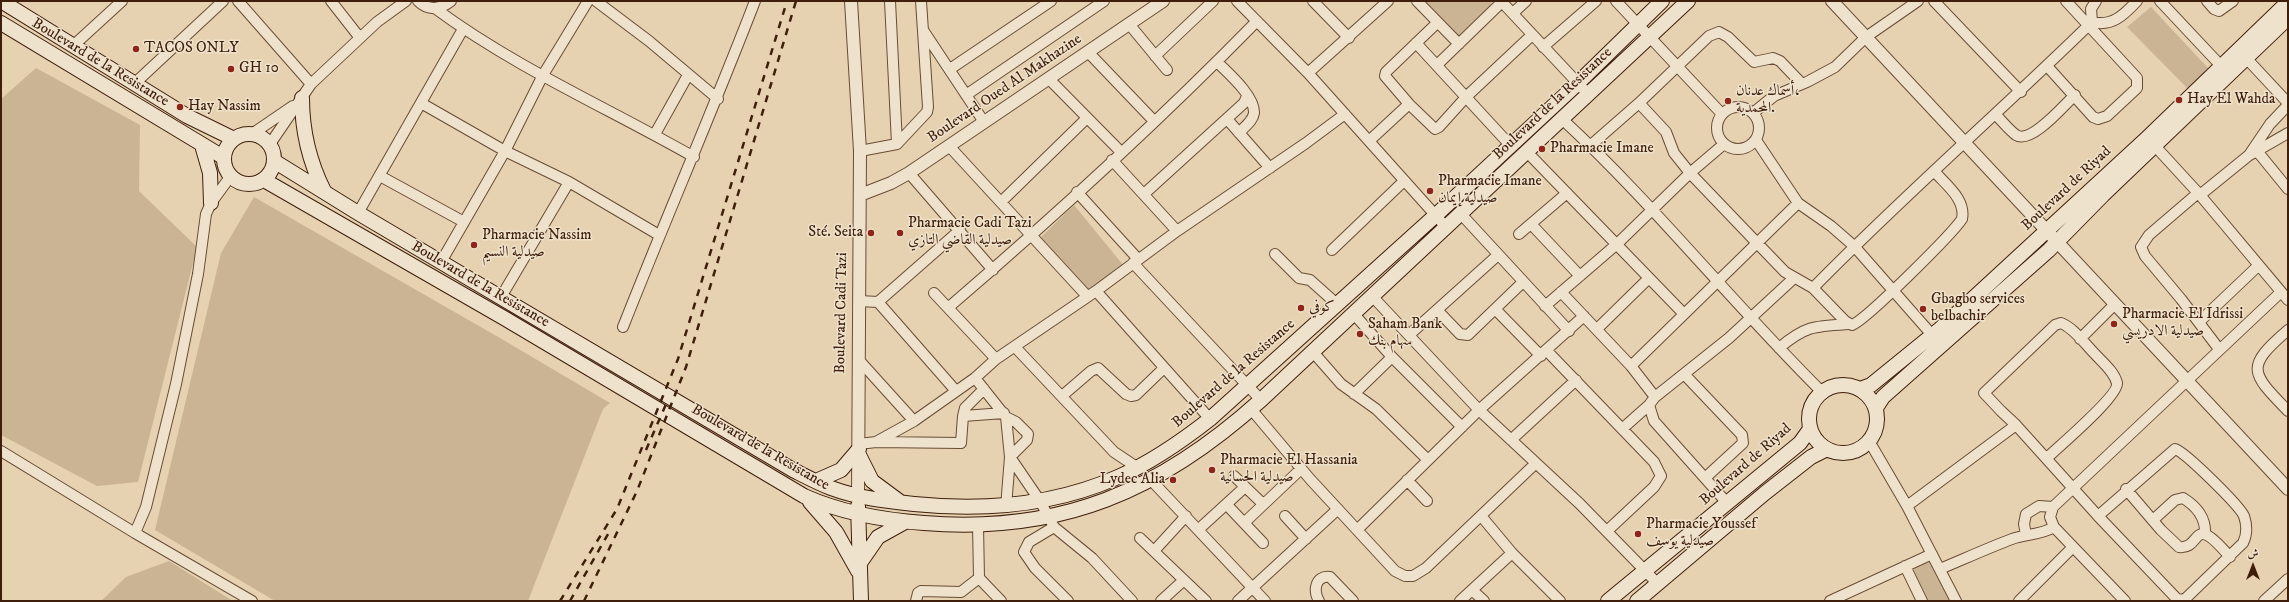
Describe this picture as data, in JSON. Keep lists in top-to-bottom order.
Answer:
{
  "streets": {
    "main road": ["Boulevard de la Resistance", "Boulevard de Riyad", "Boulevard Cadi Tazi"],
    "street": ["Boulevard Oued Al Makhazine"]
  },
  "crossings": [
    ["Boulevard de la Resistance", "Boulevard Cadi Tazi"],
    ["Boulevard Oued Al Makhazine", "Boulevard Cadi Tazi"]
  ],
  "places": [
    "TACOS ONLY",
    "GH 10",
    "Hay El Wahda",
    "أسماك عدنان، المحمدية.",
    "Hay Nassim",
    "Pharmacie Imane",
    "Pharmacie Imane صيدلية إيمان",
    "Sté. Seita",
    "Pharmacie Cadi Tazi صيدلية القاضي التازي",
    "Pharmacie Nassim صيدلية النسيم",
    "كوفي",
    "Gbagbo services belbachir",
    "Pharmacie El Idrissi صيدلية الادريسي",
    "Saham Bank سهام بنك",
    "Pharmacie El Hassania صيدلية الحسانية",
    "Lydec Alia",
    "Pharmacie Youssef صيدلية يوسف"
  ],
  "north": "top"
}
